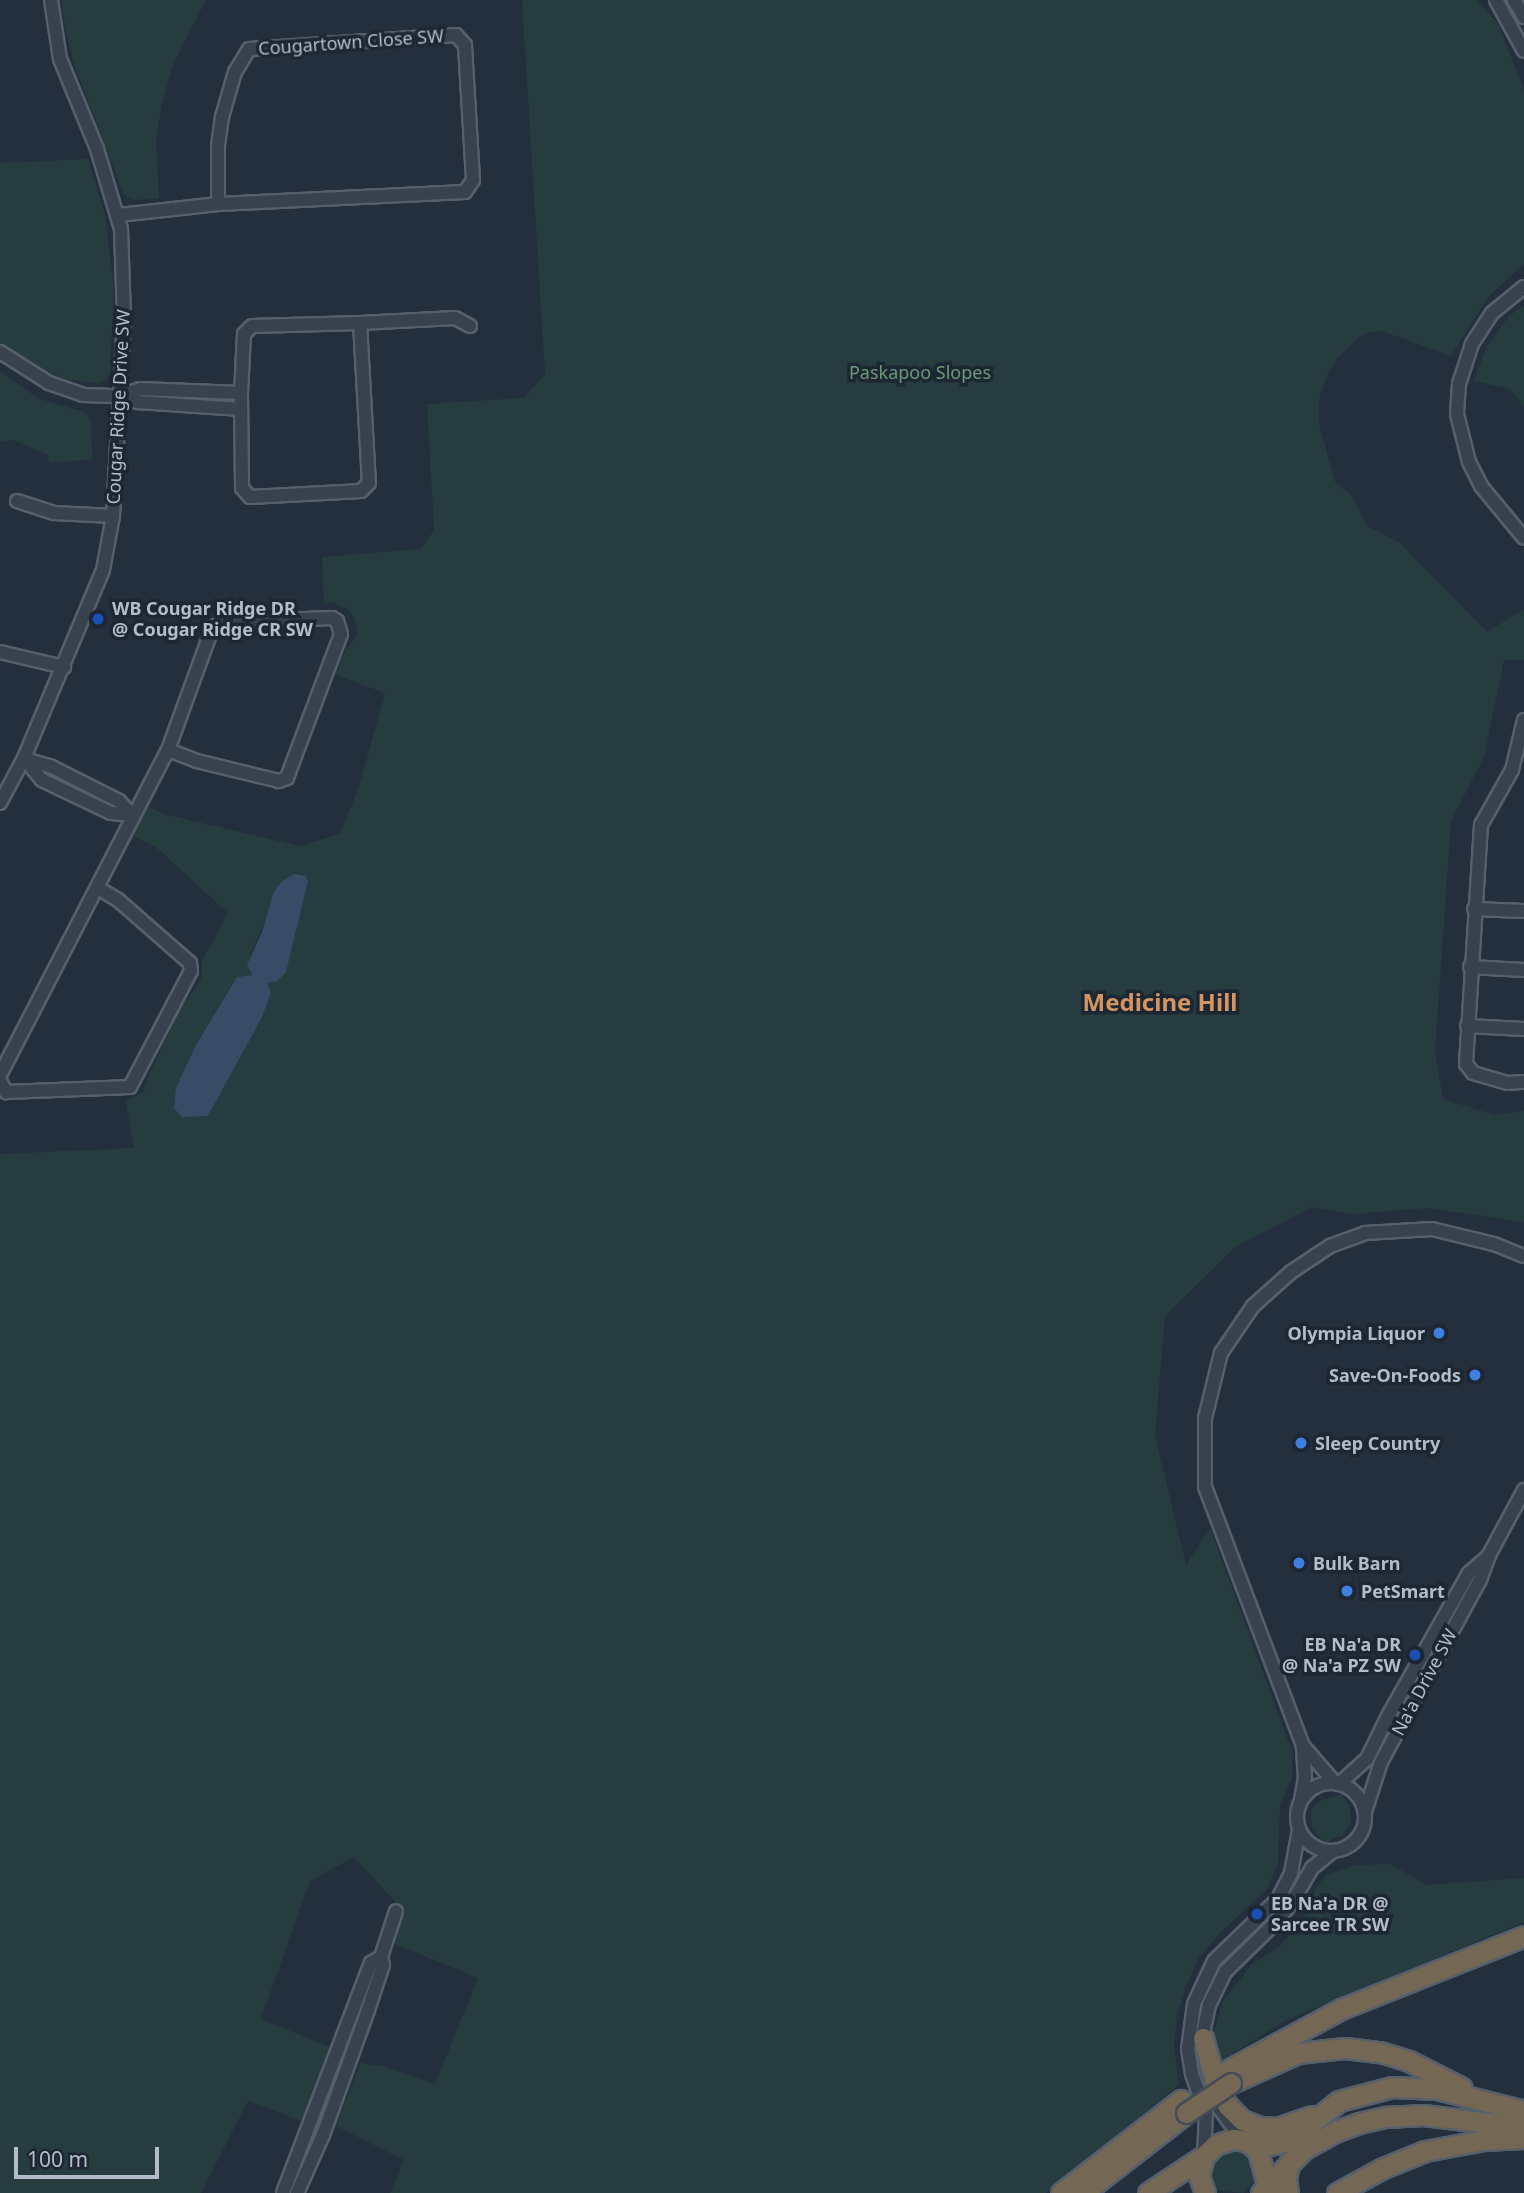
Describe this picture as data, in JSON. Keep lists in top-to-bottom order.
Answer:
{
  "streets": {
    "street": ["Cougartown Close SW", "Cougar Ridge Drive SW", "Na'a Drive SW"]
  },
  "crossings": [
    ["Cougartown Close SW", "Cougar Ridge Drive SW"]
  ],
  "districts": ["Medicine Hill"],
  "parks": ["Paskapoo Slopes"],
  "places": [
    "WB Cougar Ridge DR @ Cougar Ridge CR SW",
    "Olympia Liquor",
    "Save-On-Foods",
    "Sleep Country",
    "Bulk Barn",
    "PetSmart",
    "EB Na'a DR @ Na'a PZ SW",
    "EB Na'a DR @ Sarcee TR SW"
  ],
  "scale_bar": "100 m"
}
